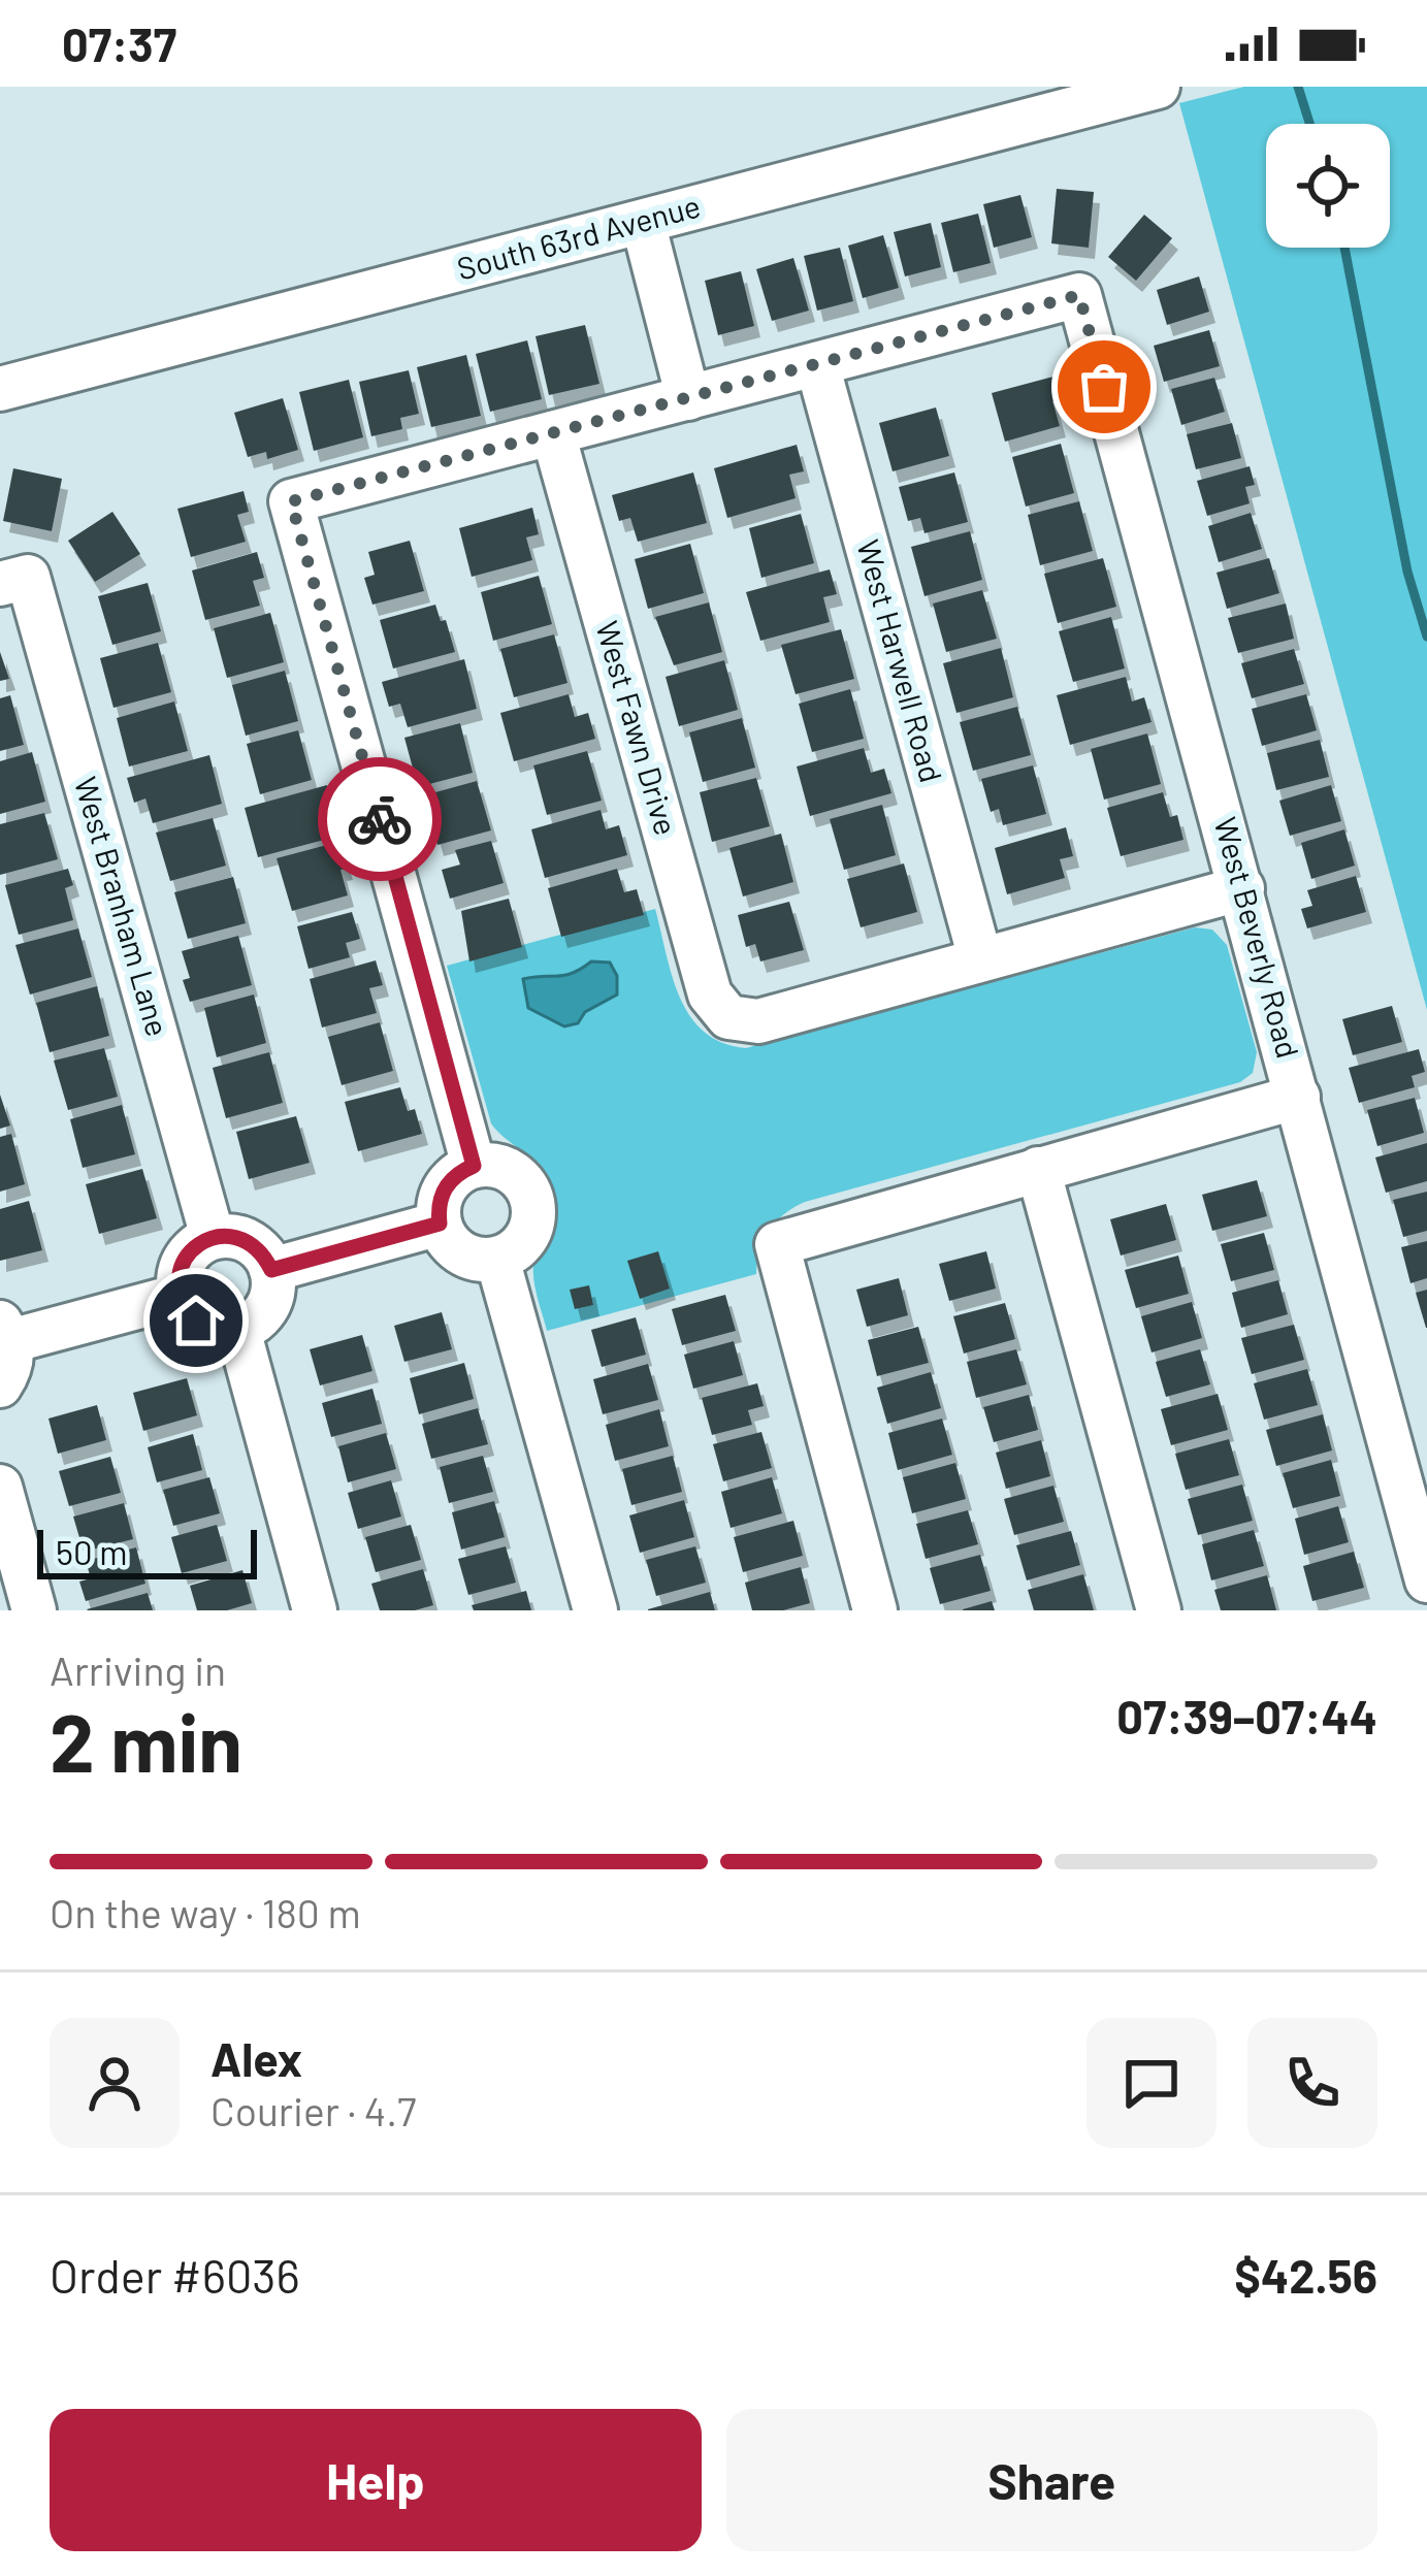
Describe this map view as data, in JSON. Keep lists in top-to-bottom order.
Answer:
{
  "streets": {
    "street": [
      "South 63rd Avenue",
      "West Harwell Road",
      "West Fawn Drive",
      "West Branham Lane",
      "West Beverly Road"
    ]
  },
  "crossings": [
    ["West Harwell Road", "West Fawn Drive"],
    ["West Harwell Road", "West Beverly Road"]
  ],
  "scale_bar": "50 m",
  "page": {
    "status": "07:37",
    "scale": "50 m",
    "heading": ["2 min", "Arriving in", "07:39–07:44"],
    "panel": [
      "Alex",
      "Courier · 4.7",
      "Order #6036",
      "$42.56"
    ],
    "bar": "On the way · 180 m",
    "buttons": ["Help", "Share"]
  }
}
